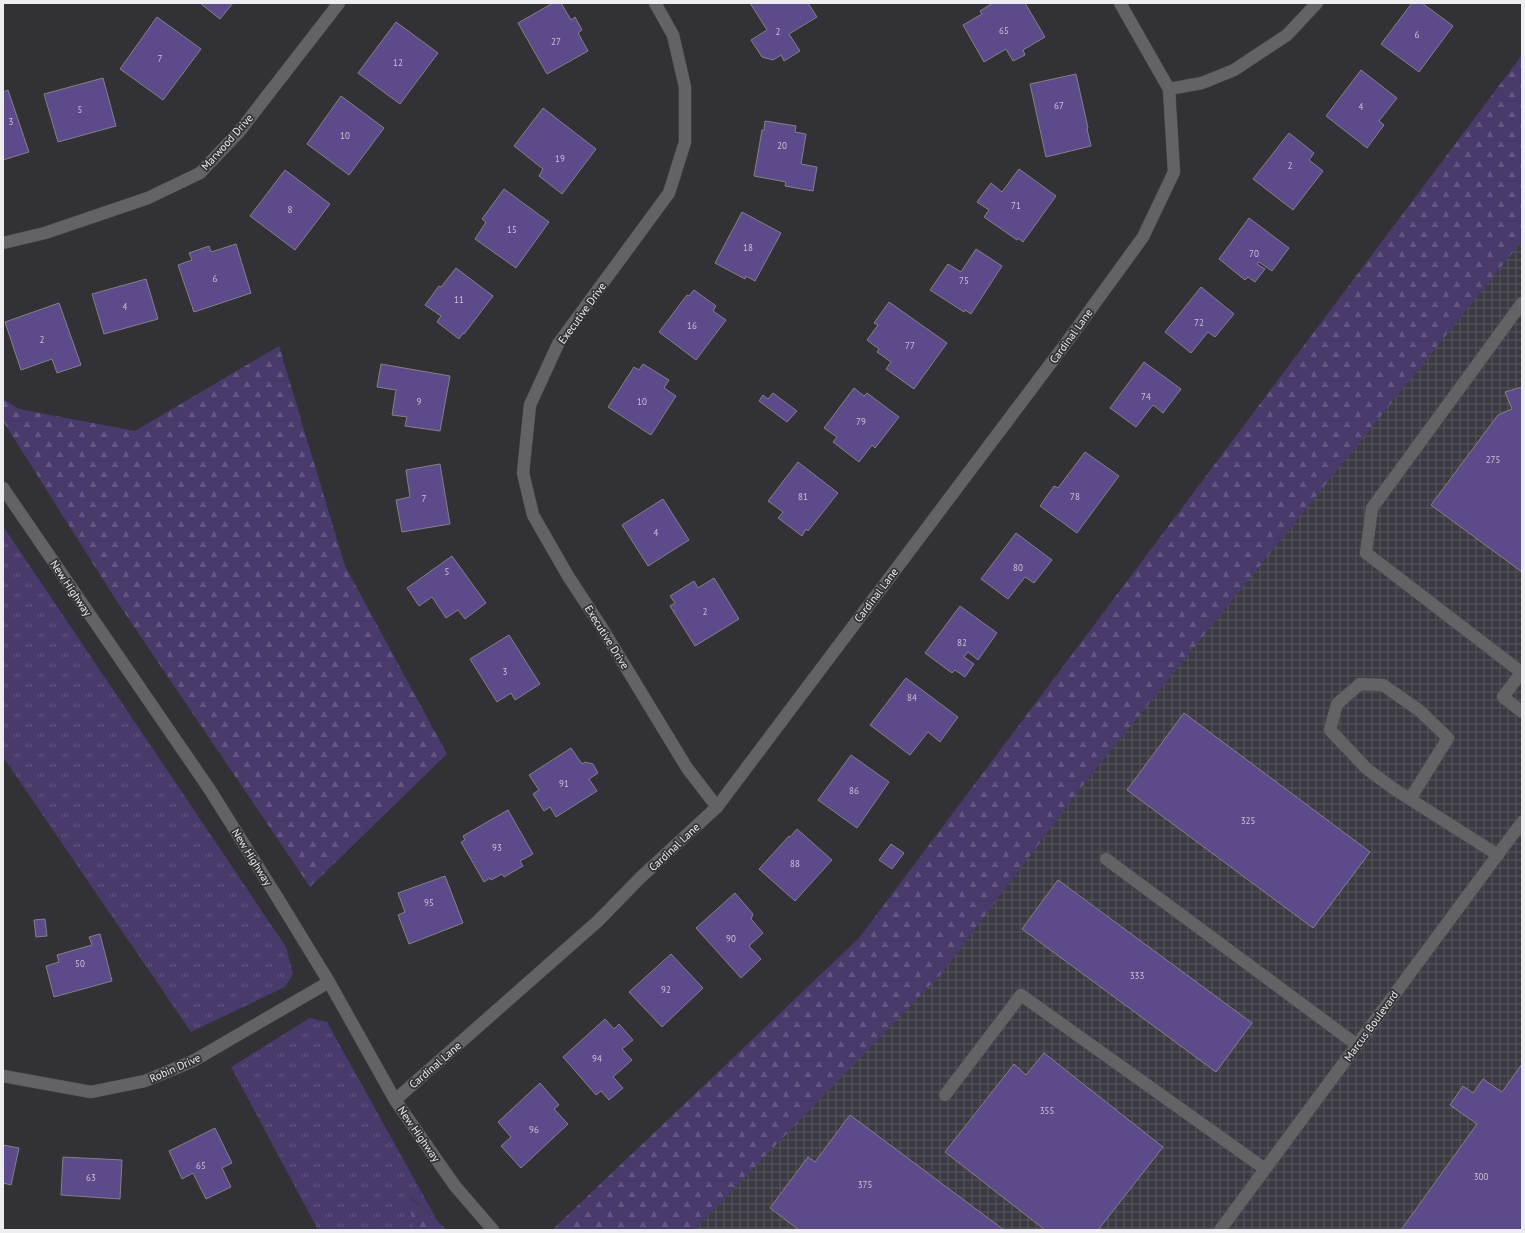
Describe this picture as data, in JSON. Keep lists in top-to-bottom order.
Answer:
{
  "streets": {
    "street": [
      "Marwood Drive",
      "Executive Drive",
      "Cardinal Lane",
      "New Highway",
      "Marcus Boulevard",
      "Robin Drive"
    ]
  },
  "crossings": [
    ["Executive Drive", "Cardinal Lane"],
    ["Cardinal Lane", "New Highway"],
    ["New Highway", "Robin Drive"]
  ],
  "house_numbers": [
    "65",
    "2",
    "6",
    "27",
    "7",
    "12",
    "67",
    "4",
    "5",
    "3",
    "10",
    "20",
    "19",
    "2",
    "71",
    "8",
    "15",
    "18",
    "70",
    "6",
    "75",
    "11",
    "4",
    "72",
    "16",
    "2",
    "77",
    "74",
    "9",
    "10",
    "79",
    "275",
    "81",
    "78",
    "7",
    "4",
    "80",
    "5",
    "2",
    "82",
    "3",
    "84",
    "91",
    "86",
    "325",
    "93",
    "88",
    "95",
    "90",
    "50",
    "333",
    "92",
    "94",
    "355",
    "96",
    "65",
    "300",
    "63",
    "375"
  ]
}
